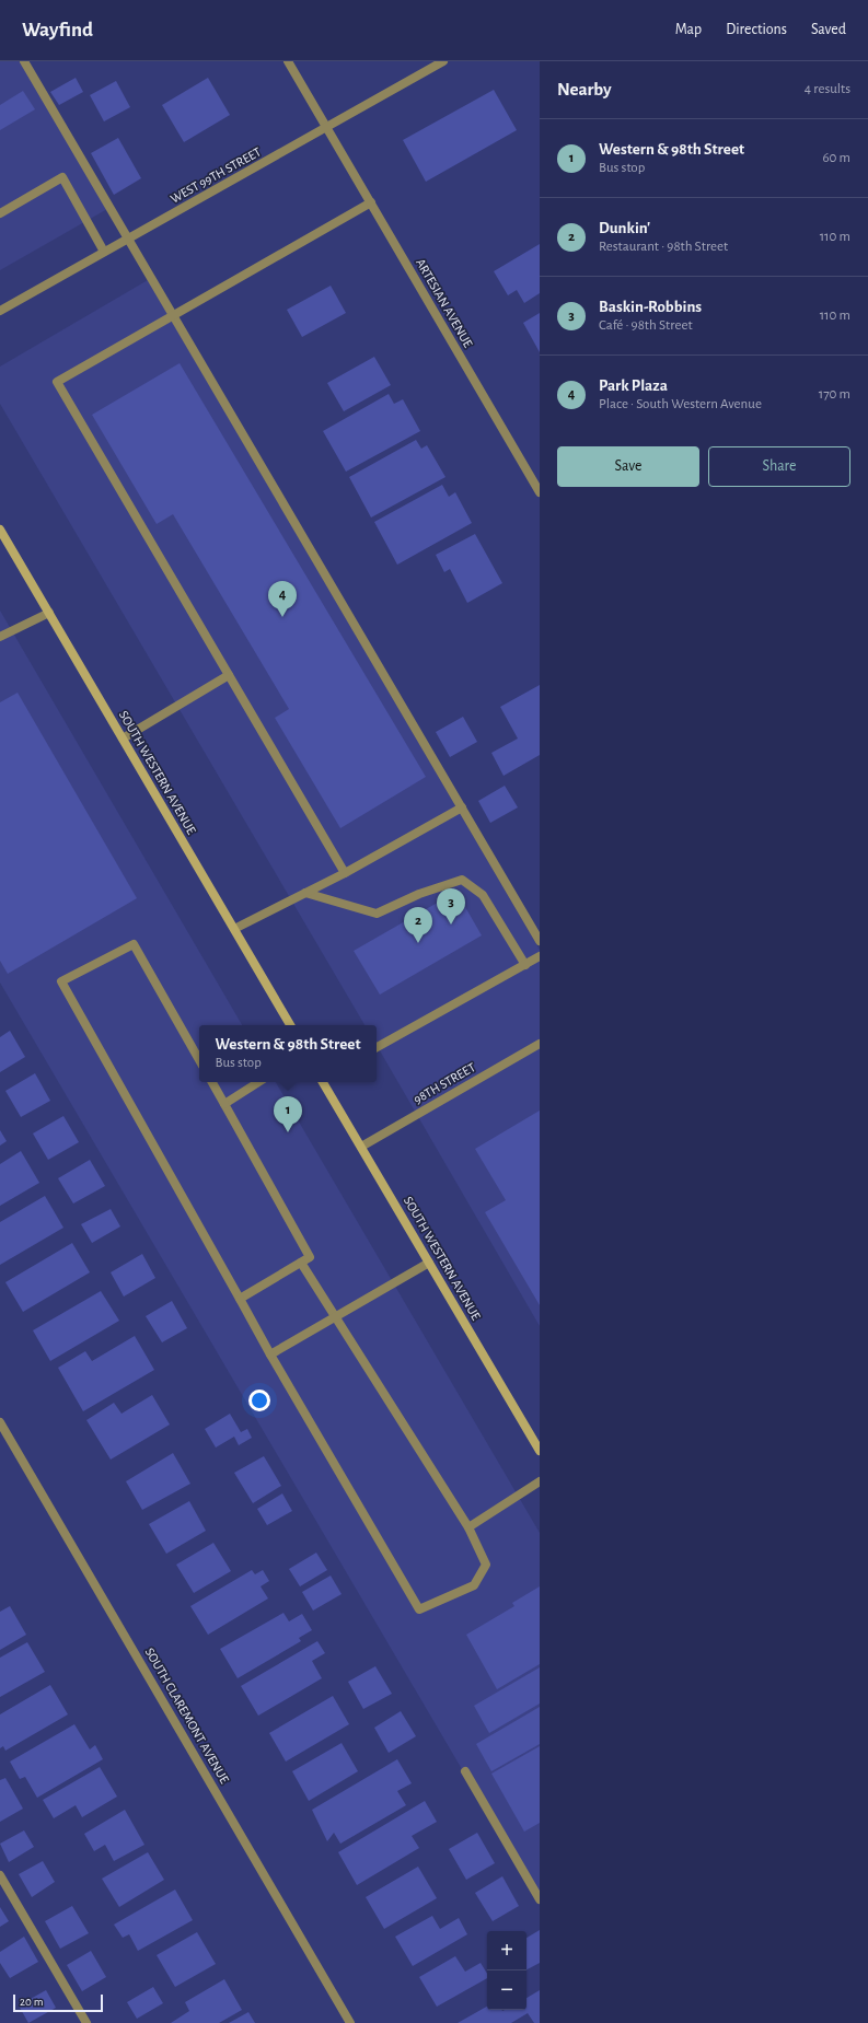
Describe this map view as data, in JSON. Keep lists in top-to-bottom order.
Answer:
{
  "streets": {
    "main road": ["SOUTH WESTERN AVENUE"],
    "street": [
      "WEST 99TH STREET",
      "ARTESIAN AVENUE",
      "98TH STREET",
      "SOUTH CLAREMONT AVENUE"
    ]
  },
  "crossings": [
    ["WEST 99TH STREET", "ARTESIAN AVENUE"],
    ["SOUTH WESTERN AVENUE", "98TH STREET"]
  ],
  "scale_bar": "20 m",
  "page": {
    "header": "Wayfind",
    "nav": ["Map", "Directions", "Saved"],
    "heading": ["Nearby", "4 results"],
    "list": [
      {
        "mark": "1",
        "name": "Western & 98th Street",
        "note": "Bus stop",
        "value": "60 m"
      },
      {
        "mark": "2",
        "name": "Dunkin'",
        "note": "Restaurant · 98th Street",
        "value": "110 m"
      },
      {
        "mark": "3",
        "name": "Baskin-Robbins",
        "note": "Café · 98th Street",
        "value": "110 m"
      },
      {
        "mark": "4",
        "name": "Park Plaza",
        "note": "Place · South Western Avenue",
        "value": "170 m"
      }
    ],
    "buttons": ["Save", "Share"],
    "pins": [
      "4",
      "3",
      "2",
      "1"
    ],
    "popup": ["Western & 98th Street", "Bus stop"],
    "map_buttons": ["+", "−"],
    "scale": "20 m"
  }
}
